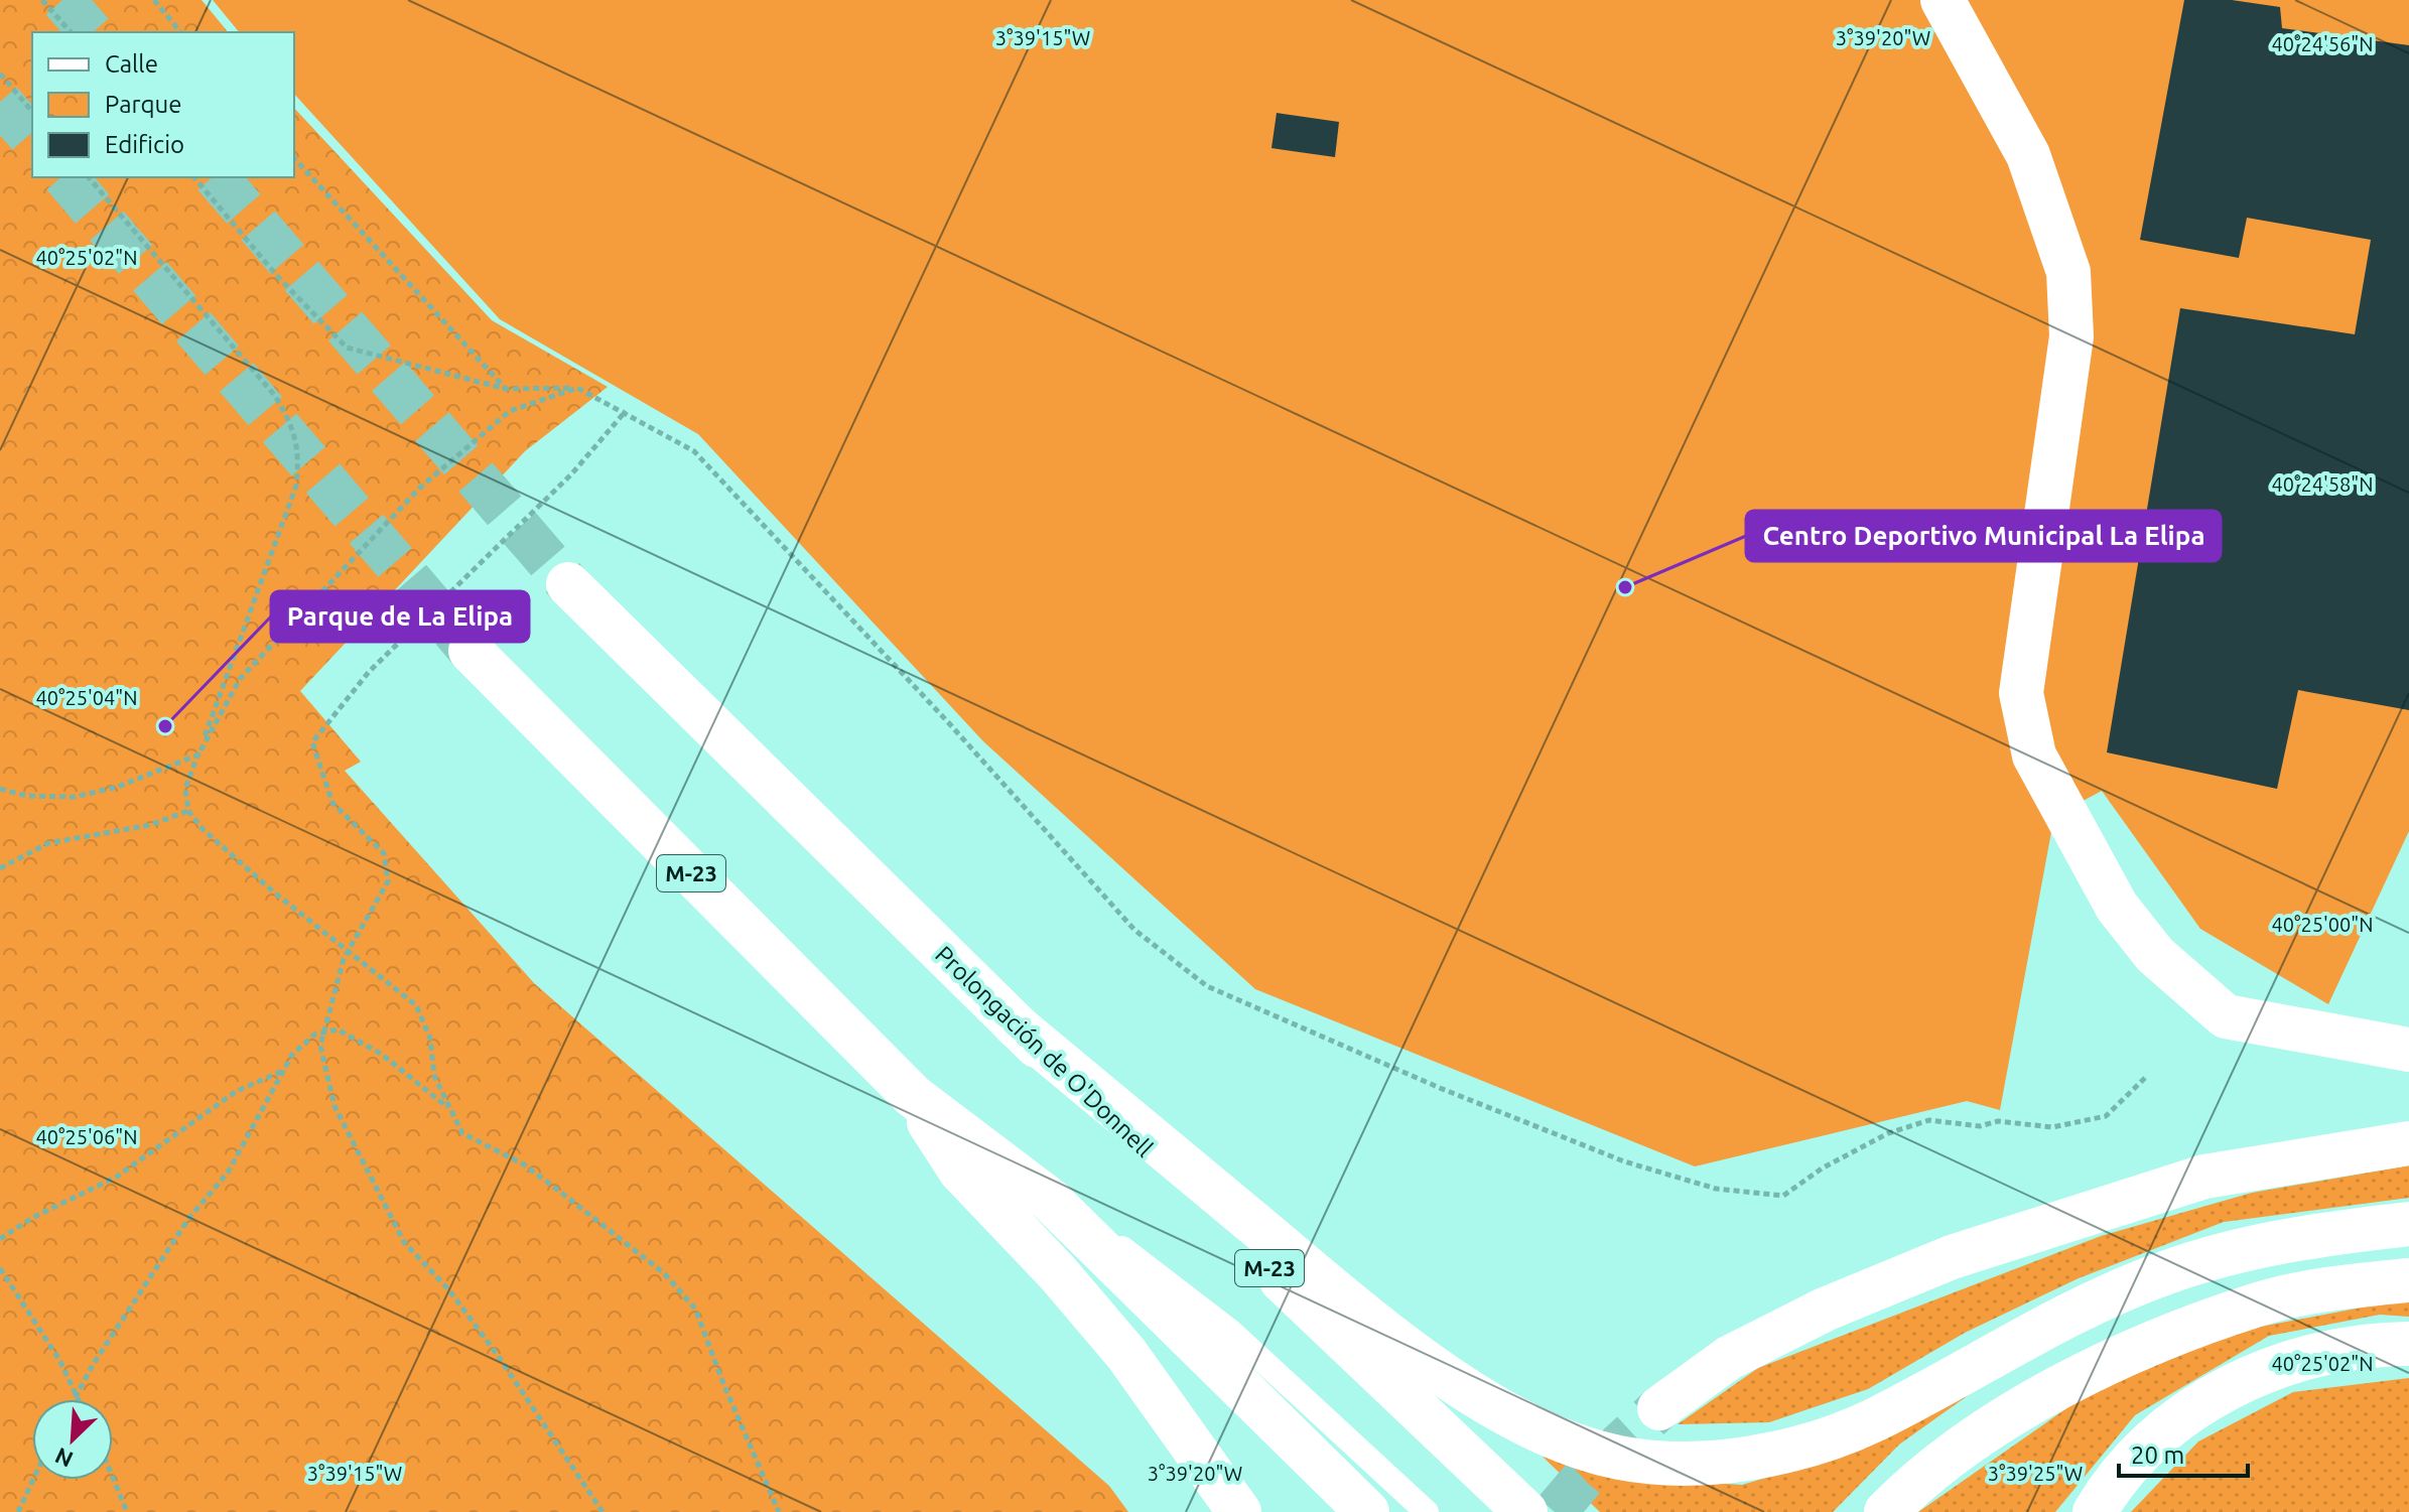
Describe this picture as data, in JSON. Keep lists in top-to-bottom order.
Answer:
{
  "streets": {
    "main road": ["M-23", "Prolongación de O'Donnell"]
  },
  "places": ["Centro Deportivo Municipal La Elipa", "Parque de La Elipa"],
  "legend": ["Calle", "Parque", "Edificio"],
  "scale_bar": "20 m",
  "north": "bottom left",
  "coordinates": [
    "3°39'15\"W",
    "3°39'20\"W",
    "40°24'56\"N",
    "40°25'02\"N",
    "40°24'58\"N",
    "40°25'04\"N",
    "40°25'00\"N",
    "40°25'06\"N",
    "3°39'25\"W"
  ]
}
